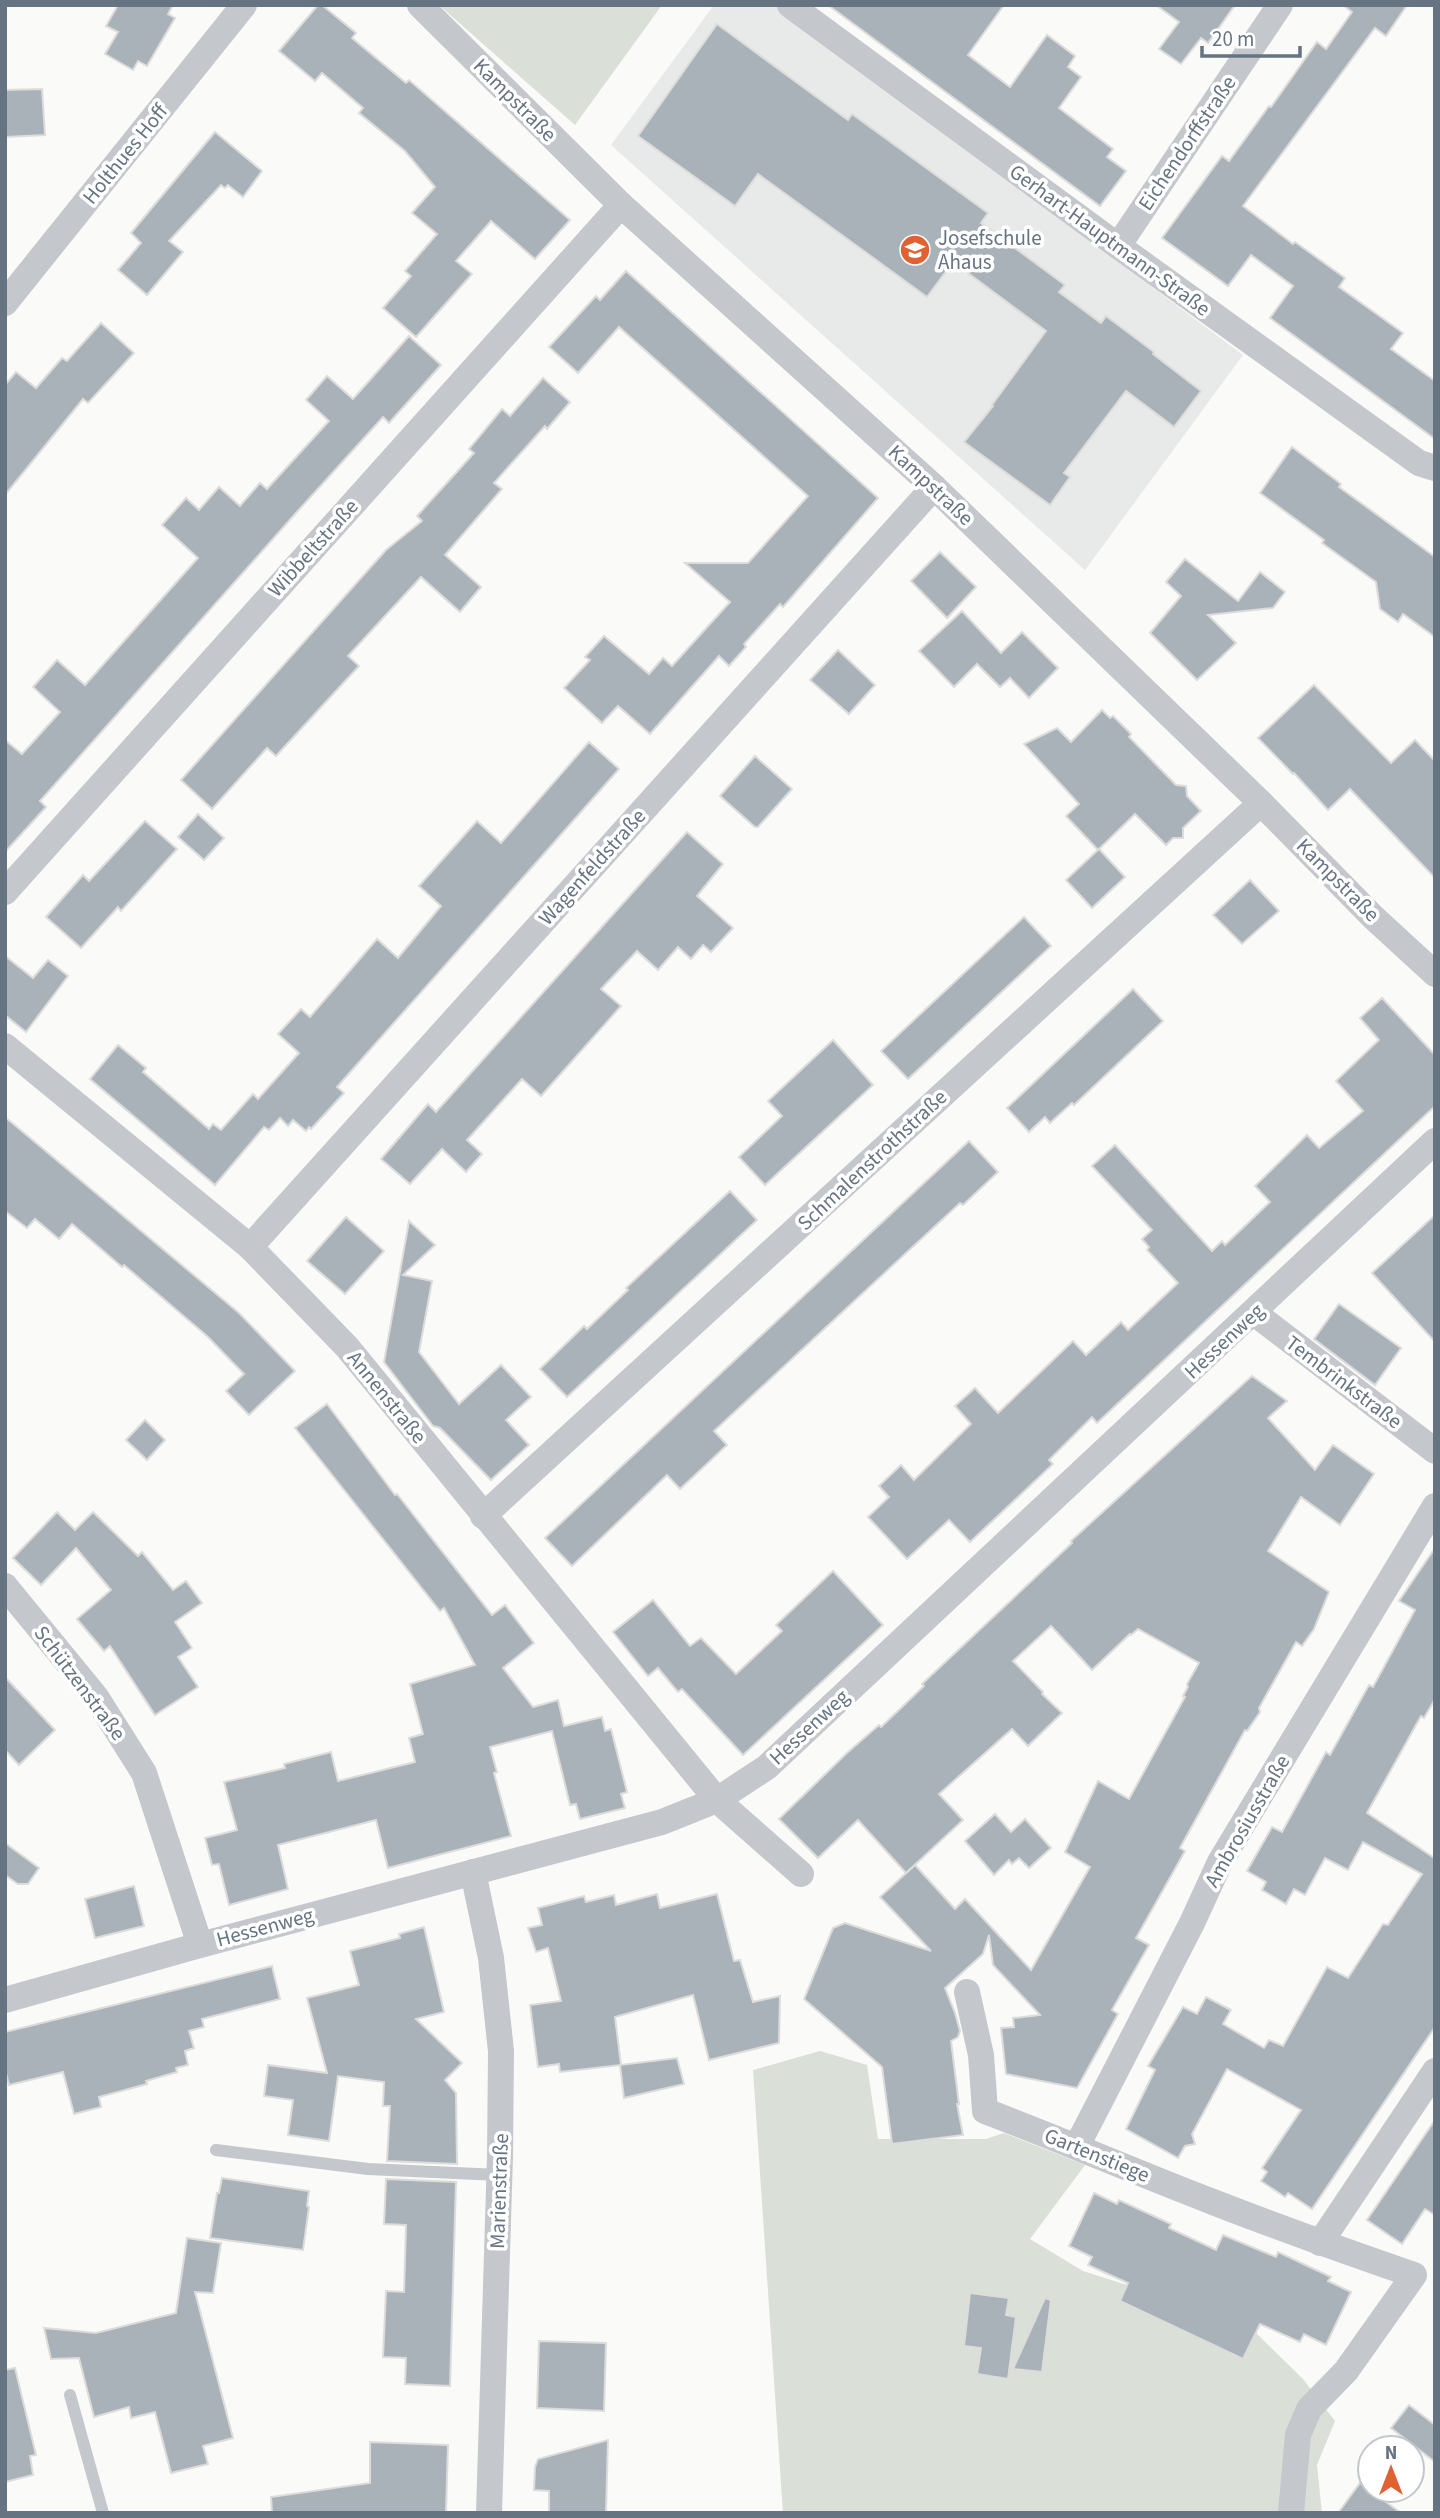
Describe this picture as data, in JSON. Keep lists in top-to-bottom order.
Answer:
{
  "streets": {
    "street": [
      "Kampstraße",
      "Eichendorffstraße",
      "Holthues Hoff",
      "Gerhart-Hauptmann-Straße",
      "Wibbeltstraße",
      "Wagenfeldstraße",
      "Schmalenstrothstraße",
      "Hessenweg",
      "Tembrinkstraße",
      "Annenstraße",
      "Schützenstraße",
      "Ambrosiusstraße",
      "Gartenstiege",
      "Marienstraße"
    ]
  },
  "crossings": [
    ["Kampstraße", "Wibbeltstraße"],
    ["Kampstraße", "Wagenfeldstraße"],
    ["Kampstraße", "Schmalenstrothstraße"],
    ["Eichendorffstraße", "Gerhart-Hauptmann-Straße"],
    ["Wagenfeldstraße", "Annenstraße"],
    ["Schmalenstrothstraße", "Annenstraße"],
    ["Hessenweg", "Tembrinkstraße"],
    ["Hessenweg", "Annenstraße"],
    ["Hessenweg", "Schützenstraße"],
    ["Hessenweg", "Marienstraße"],
    ["Ambrosiusstraße", "Gartenstiege"]
  ],
  "places": {
    "school or university": ["Josefschule Ahaus"]
  },
  "scale_bar": "20 m",
  "north": "top"
}
